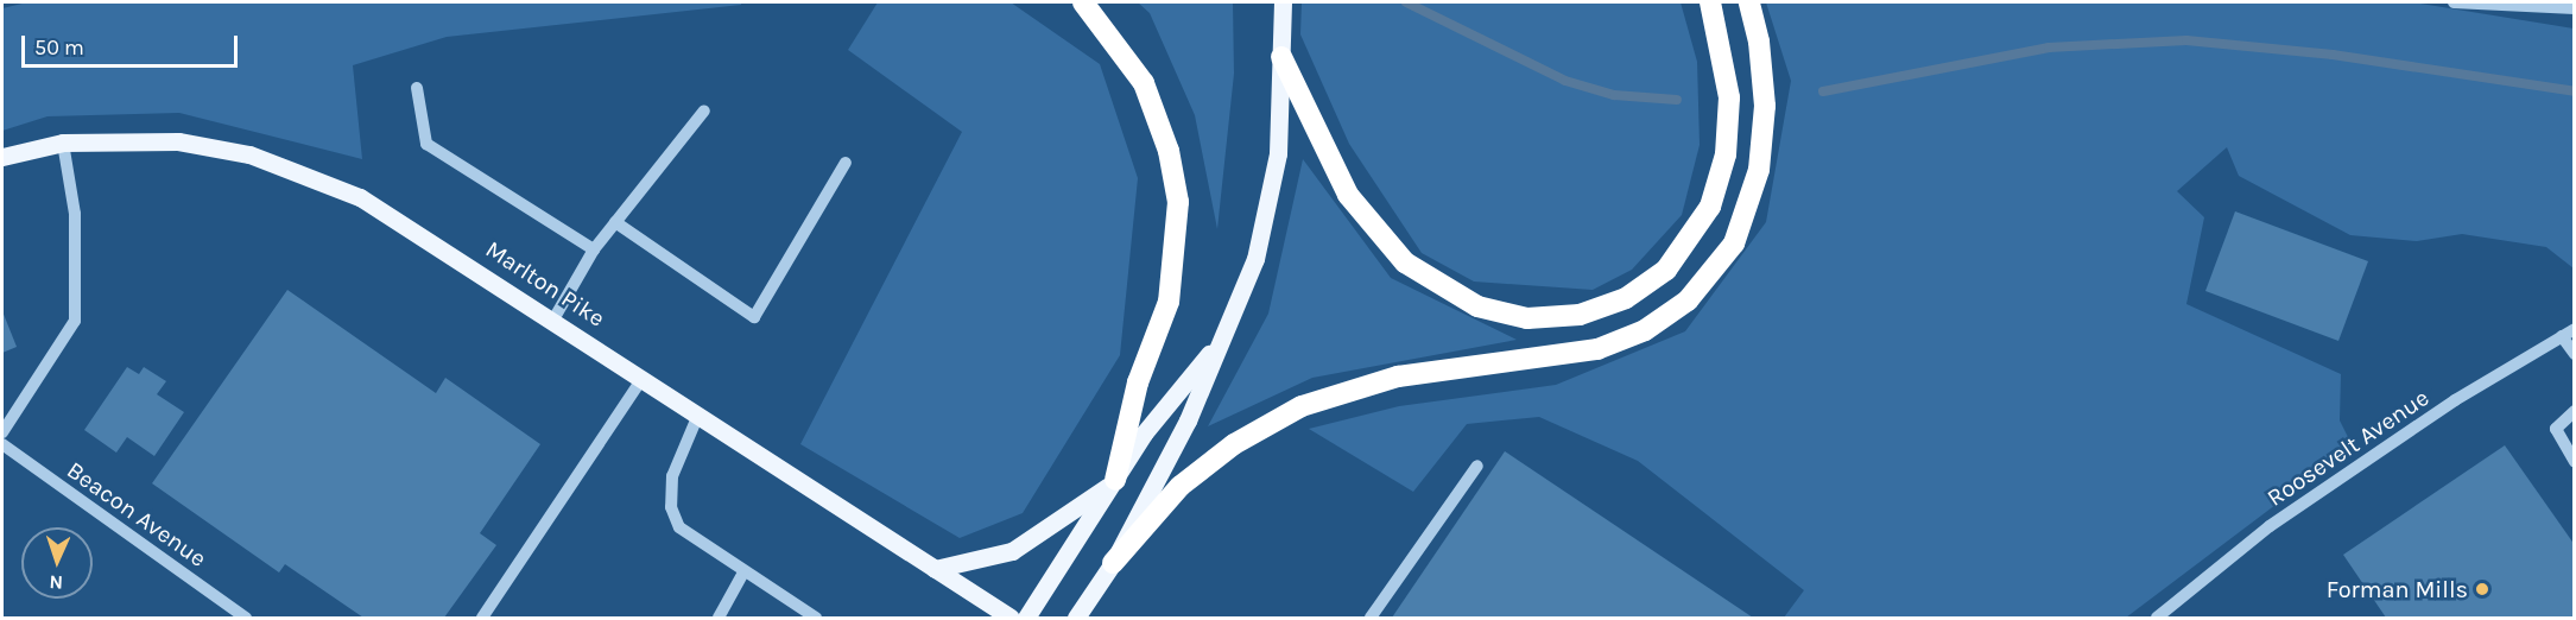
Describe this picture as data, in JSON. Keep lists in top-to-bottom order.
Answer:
{
  "streets": {
    "main road": ["Marlton Pike"],
    "street": ["Roosevelt Avenue", "Beacon Avenue"]
  },
  "places": ["Forman Mills"],
  "scale_bar": "50 m",
  "north": "bottom"
}
